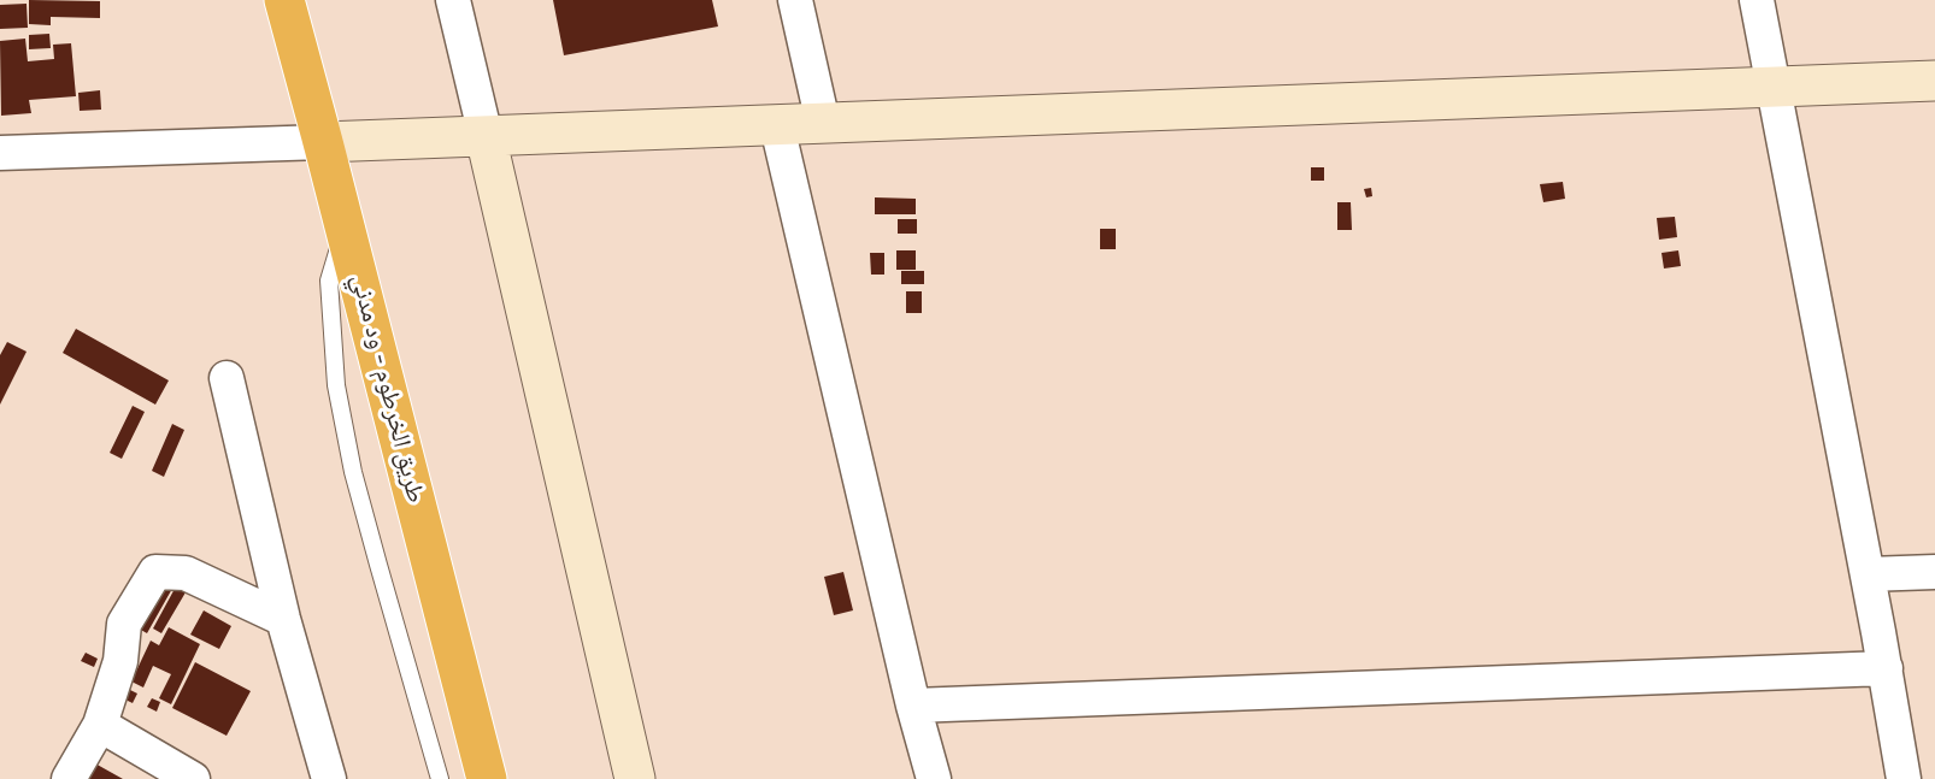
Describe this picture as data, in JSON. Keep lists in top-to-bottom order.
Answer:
{
  "streets": {
    "highway": ["طريق الخرطوم - ود مدني"]
  }
}
